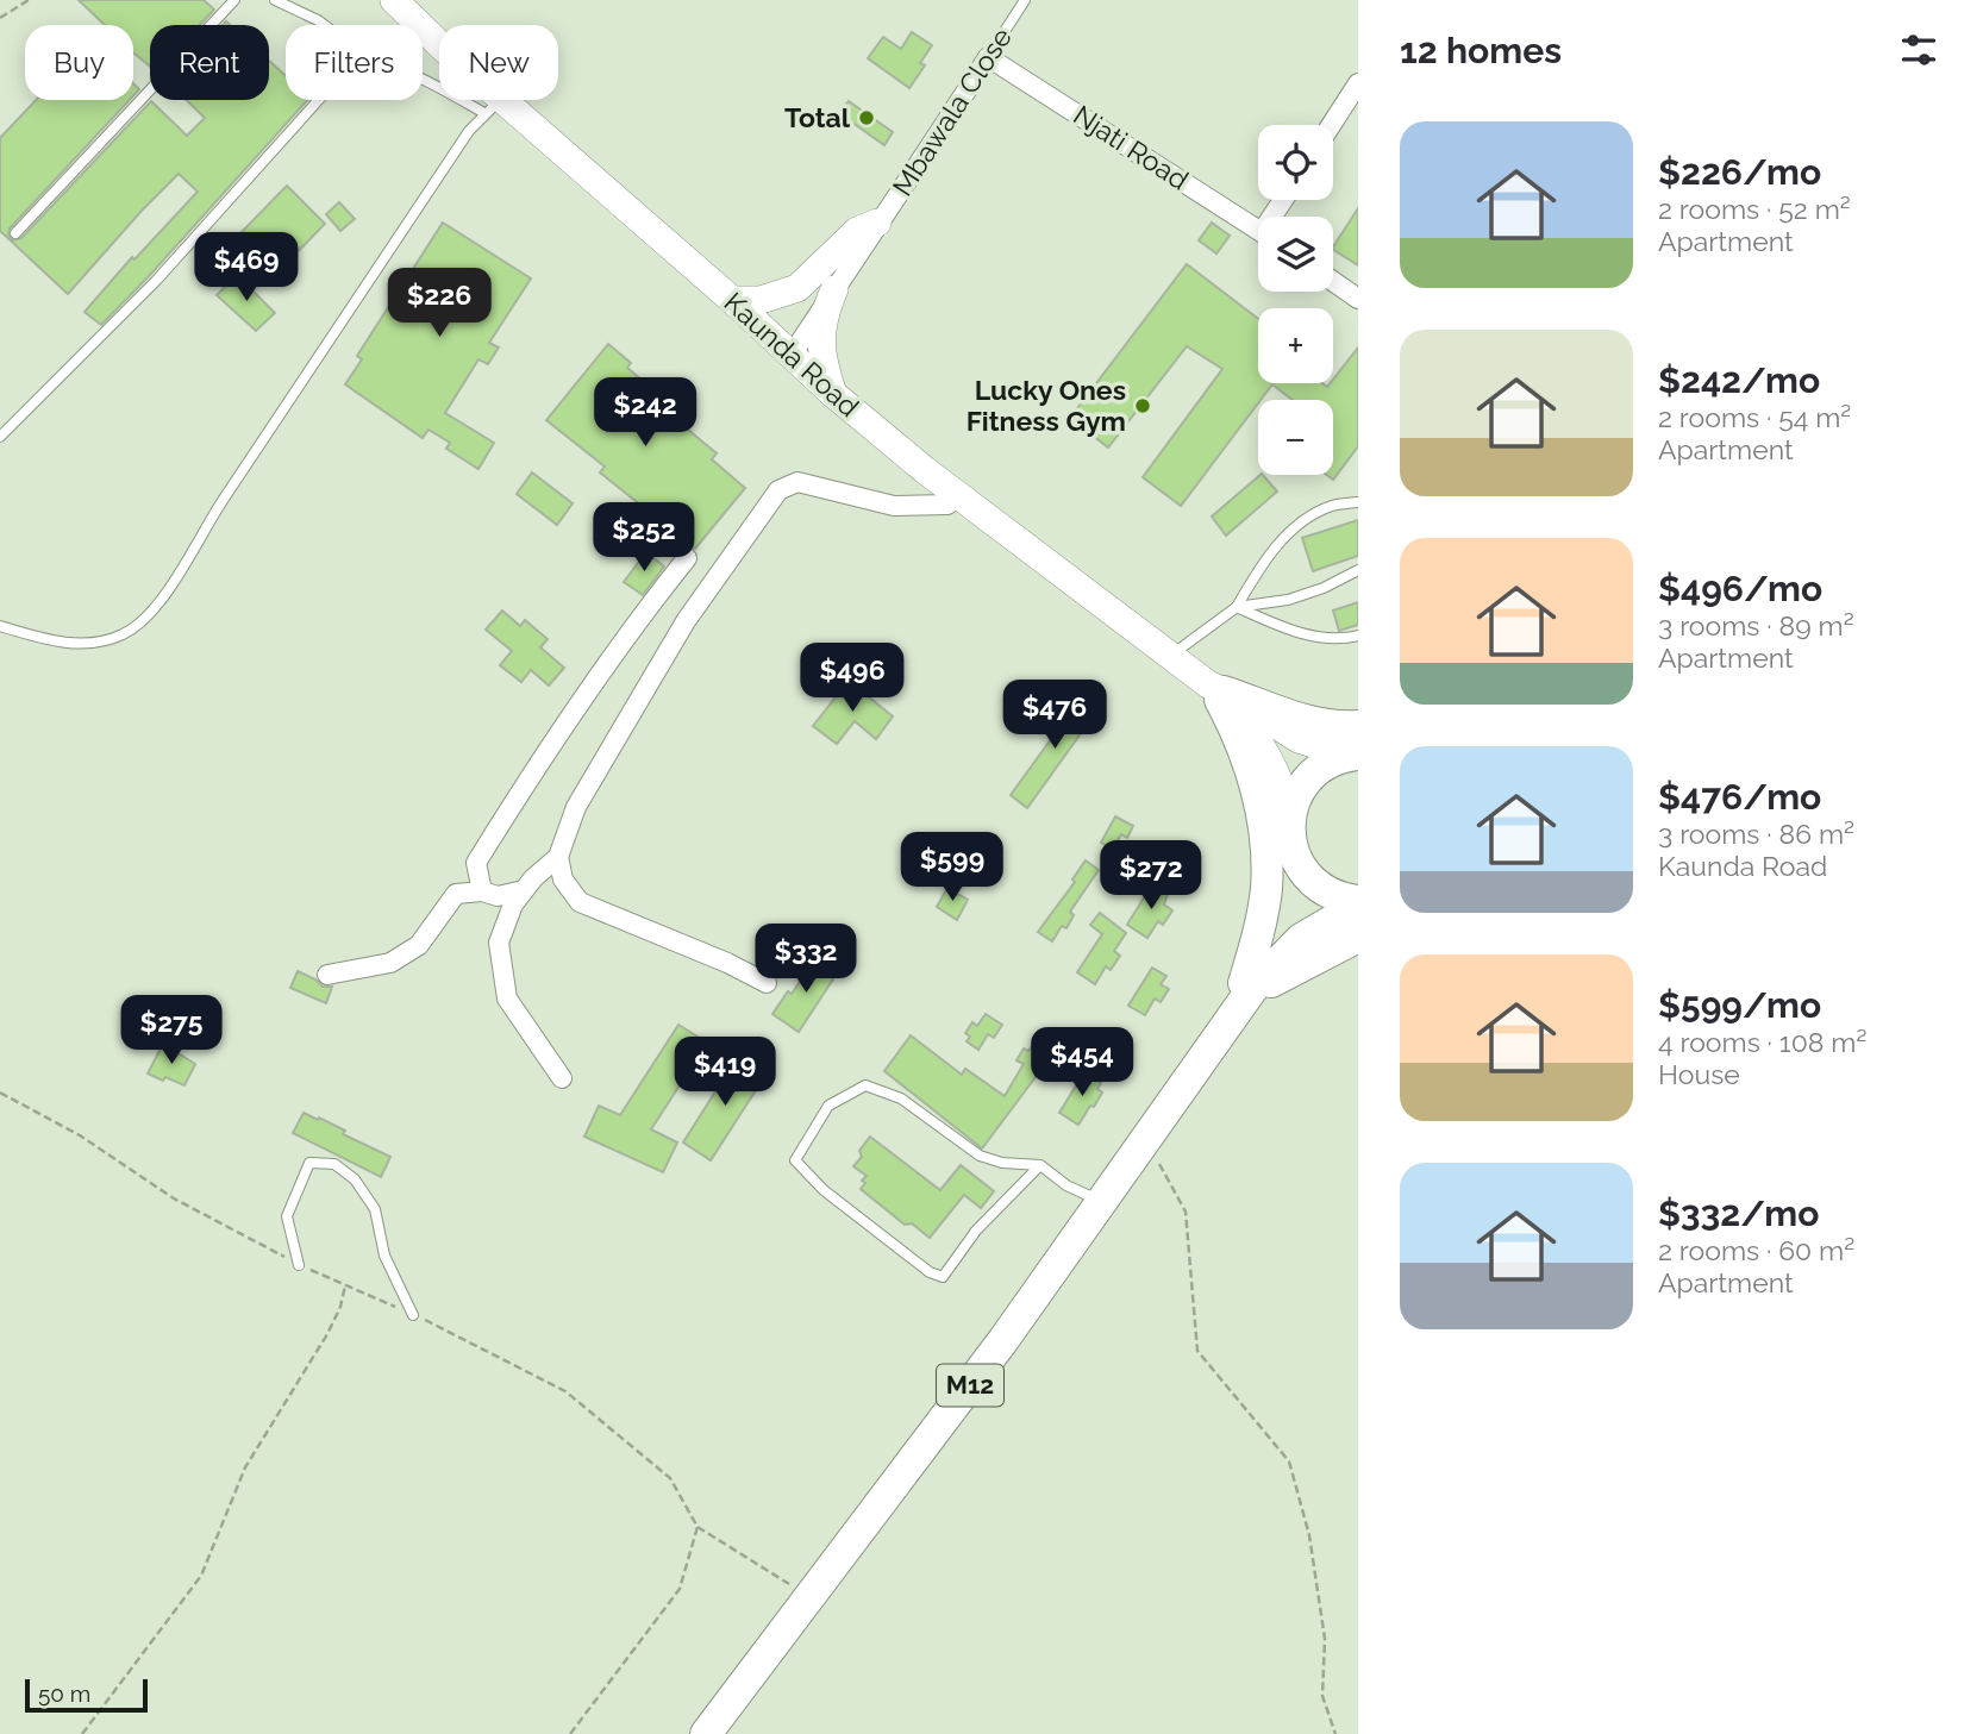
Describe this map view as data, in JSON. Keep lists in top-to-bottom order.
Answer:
{
  "streets": {
    "highway": ["M12"],
    "main road": ["Kaunda Road"],
    "street": ["Mbawala Close", "Njati Road"]
  },
  "crossings": [
    ["Mbawala Close", "Njati Road"],
    ["Mbawala Close", "Kaunda Road"],
    ["Kaunda Road", "M12"]
  ],
  "places": ["Total", "Lucky Ones Fitness Gym"],
  "scale_bar": "50 m",
  "page": {
    "heading": "12 homes",
    "chip": [
      "Buy",
      "Rent",
      "Filters",
      "New"
    ],
    "list": [
      {
        "name": "$226/mo",
        "note": "2 rooms · 52 m² · Apartment"
      },
      {
        "name": "$242/mo",
        "note": "2 rooms · 54 m² · Apartment"
      },
      {
        "name": "$496/mo",
        "note": "3 rooms · 89 m² · Apartment"
      },
      {
        "name": "$476/mo",
        "note": "3 rooms · 86 m² · Kaunda Road"
      },
      {
        "name": "$599/mo",
        "note": "4 rooms · 108 m² · House"
      },
      {
        "name": "$332/mo",
        "note": "2 rooms · 60 m² · Apartment"
      }
    ],
    "map_buttons": ["+", "−"],
    "price": [
      "$469",
      "$226",
      "$242",
      "$252",
      "$496",
      "$476",
      "$599",
      "$272",
      "$332",
      "$275",
      "$454",
      "$419"
    ],
    "scale": "50 m"
  }
}
